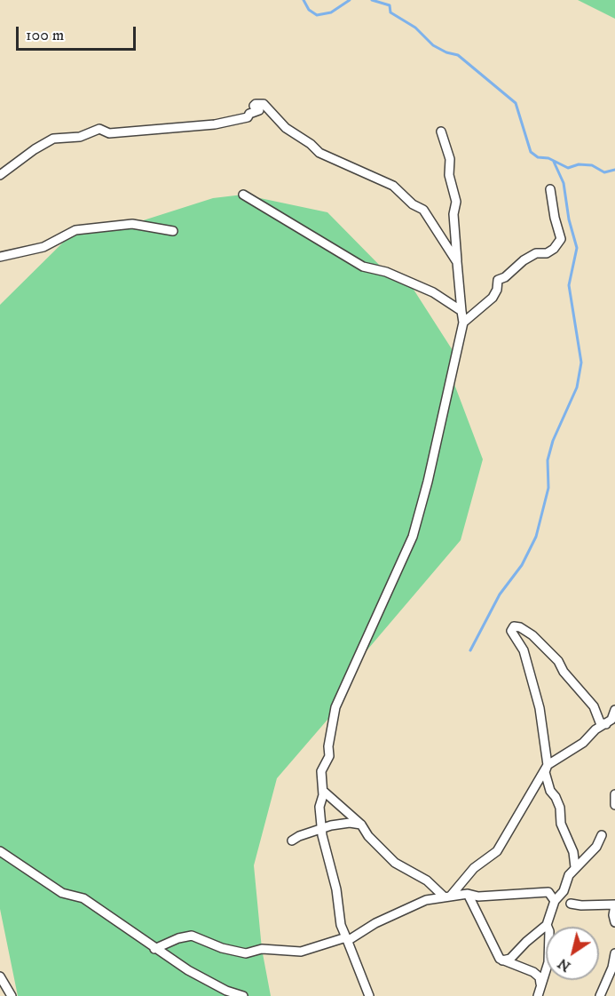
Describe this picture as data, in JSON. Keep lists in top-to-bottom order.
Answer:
{
  "scale_bar": "100 m",
  "north": "bottom left"
}
